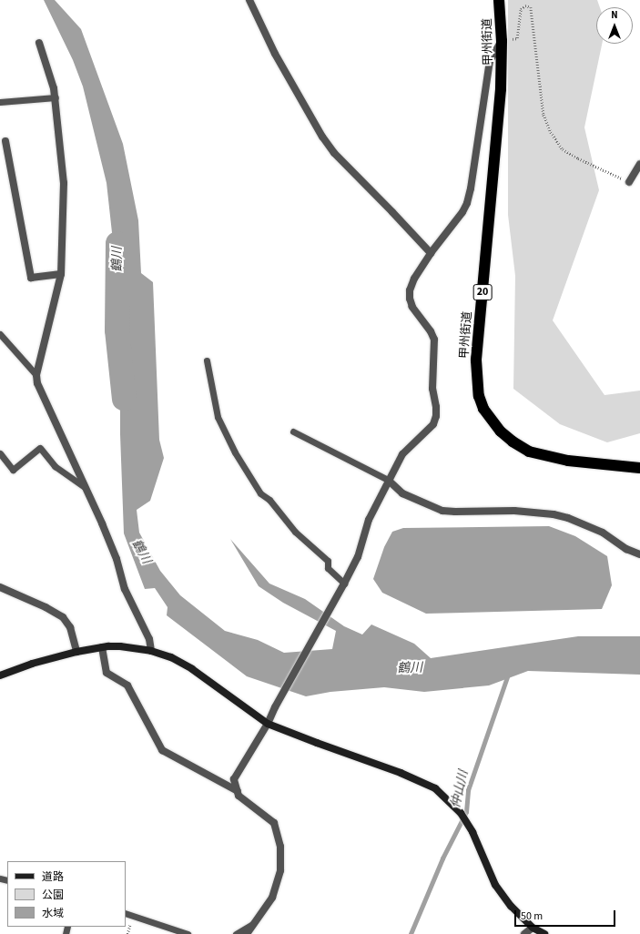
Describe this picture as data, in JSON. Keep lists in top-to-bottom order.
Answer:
{
  "streets": {
    "highway": ["甲州街道", "20"]
  },
  "water": ["鶴川", "仲山川"],
  "legend": ["道路", "公園", "水域"],
  "scale_bar": "50 m",
  "north": "top"
}
